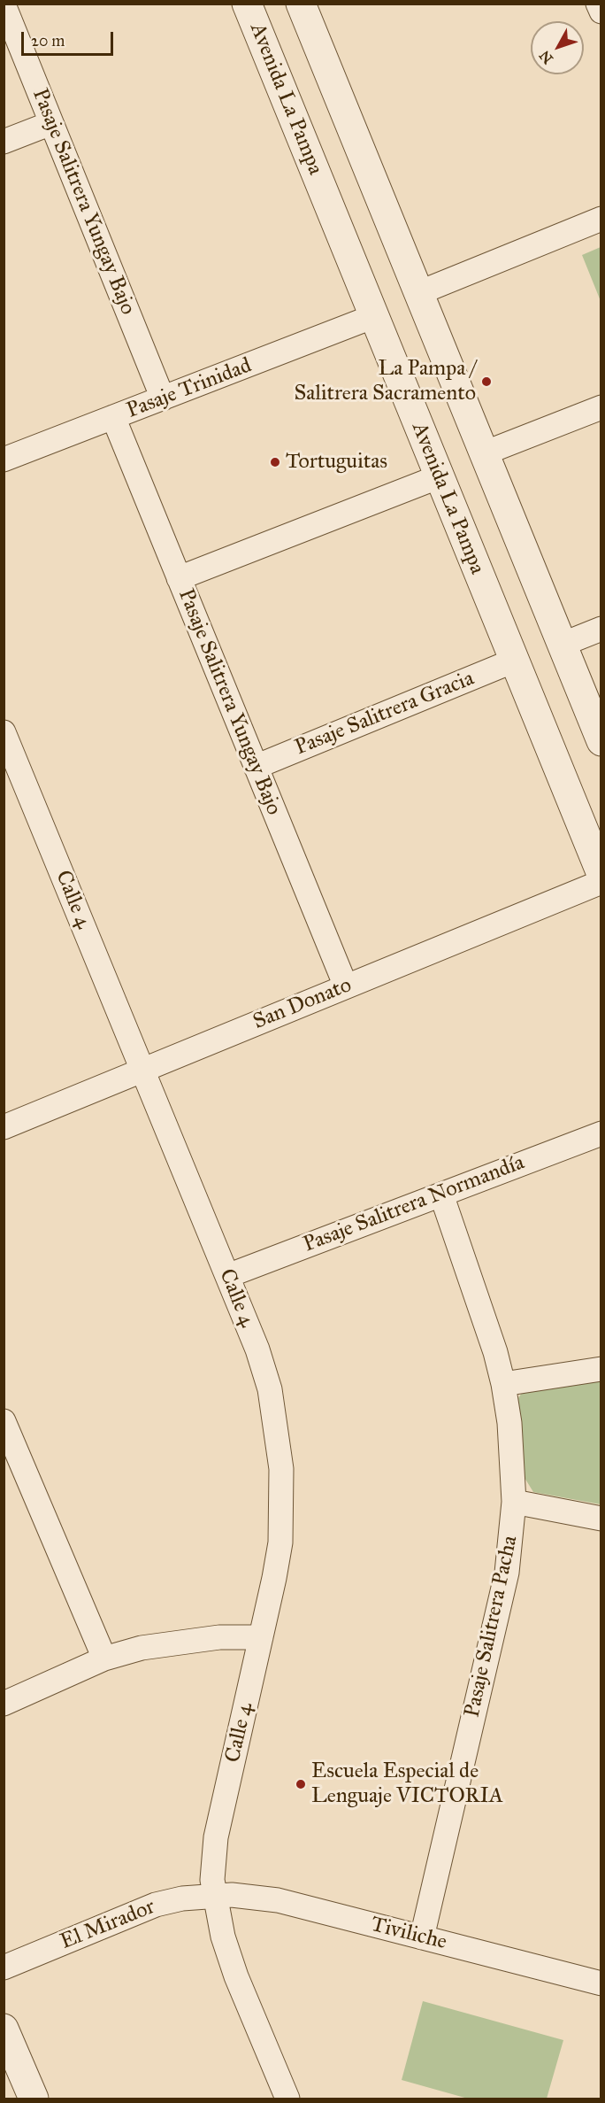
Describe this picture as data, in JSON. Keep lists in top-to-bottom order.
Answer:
{
  "streets": {
    "street": [
      "Avenida La Pampa",
      "Pasaje Salitrera Yungay Bajo",
      "Pasaje Trinidad",
      "Pasaje Salitrera Gracia",
      "Calle 4",
      "San Donato",
      "Pasaje Salitrera Normandía",
      "Pasaje Salitrera Pacha",
      "El Mirador",
      "Tiviliche"
    ]
  },
  "crossings": [
    ["Avenida La Pampa", "Pasaje Trinidad"],
    ["Avenida La Pampa", "Pasaje Salitrera Gracia"],
    ["Pasaje Salitrera Yungay Bajo", "Pasaje Trinidad"],
    ["Pasaje Salitrera Yungay Bajo", "Pasaje Salitrera Gracia"],
    ["Pasaje Salitrera Yungay Bajo", "San Donato"],
    ["Calle 4", "San Donato"],
    ["Calle 4", "Pasaje Salitrera Normandía"],
    ["Calle 4", "El Mirador"],
    ["Calle 4", "Tiviliche"],
    ["Pasaje Salitrera Normandía", "Pasaje Salitrera Pacha"],
    ["Pasaje Salitrera Pacha", "Tiviliche"],
    ["El Mirador", "Tiviliche"]
  ],
  "places": ["La Pampa / Salitrera Sacramento", "Tortuguitas", "Escuela Especial de Lenguaje VICTORIA"],
  "scale_bar": "20 m",
  "north": "bottom left"
}
